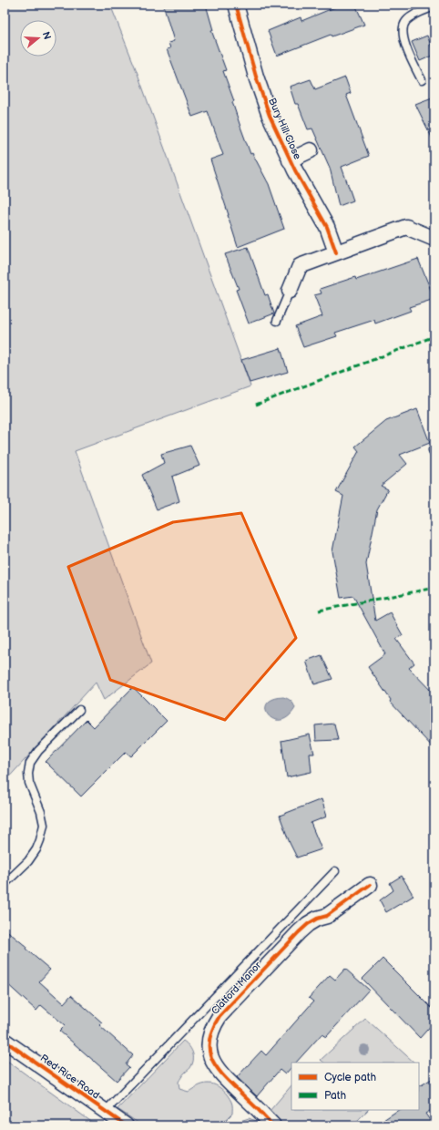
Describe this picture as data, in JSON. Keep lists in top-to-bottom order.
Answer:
{
  "streets": {
    "street": ["Bury Hill Close", "Clatford Manor", "Red Rice Road"]
  },
  "legend": ["Cycle path", "Path"],
  "north": "right"
}
